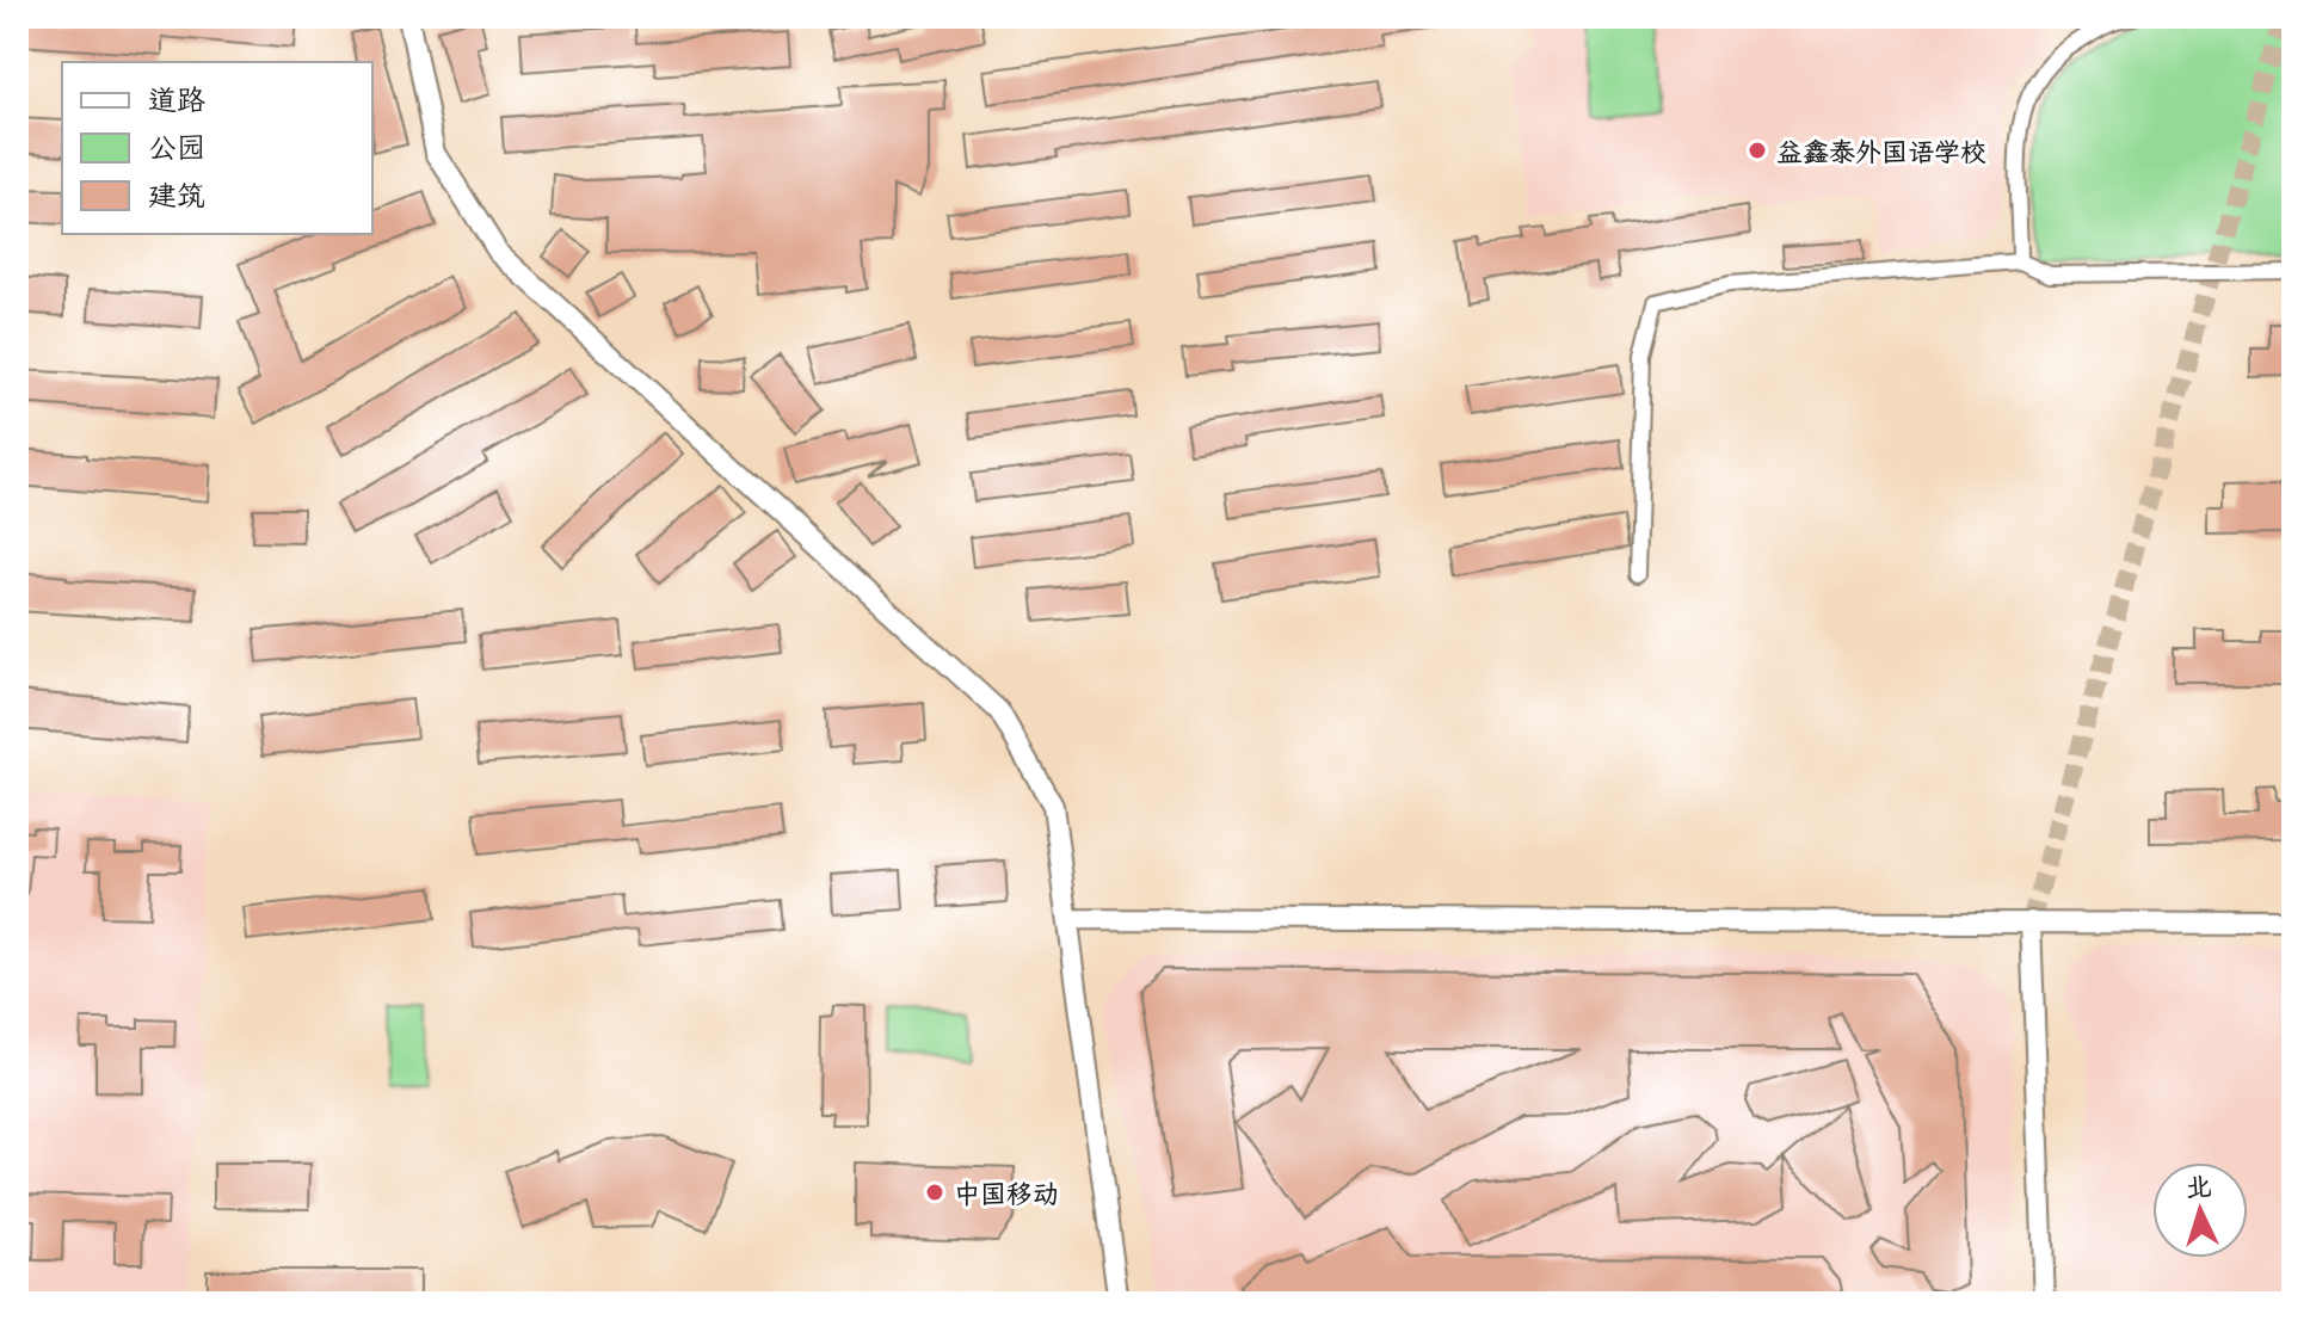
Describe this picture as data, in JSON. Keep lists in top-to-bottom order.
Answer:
{
  "places": ["益鑫泰外国语学校", "中国移动"],
  "legend": ["道路", "公园", "建筑"],
  "north": "top"
}
